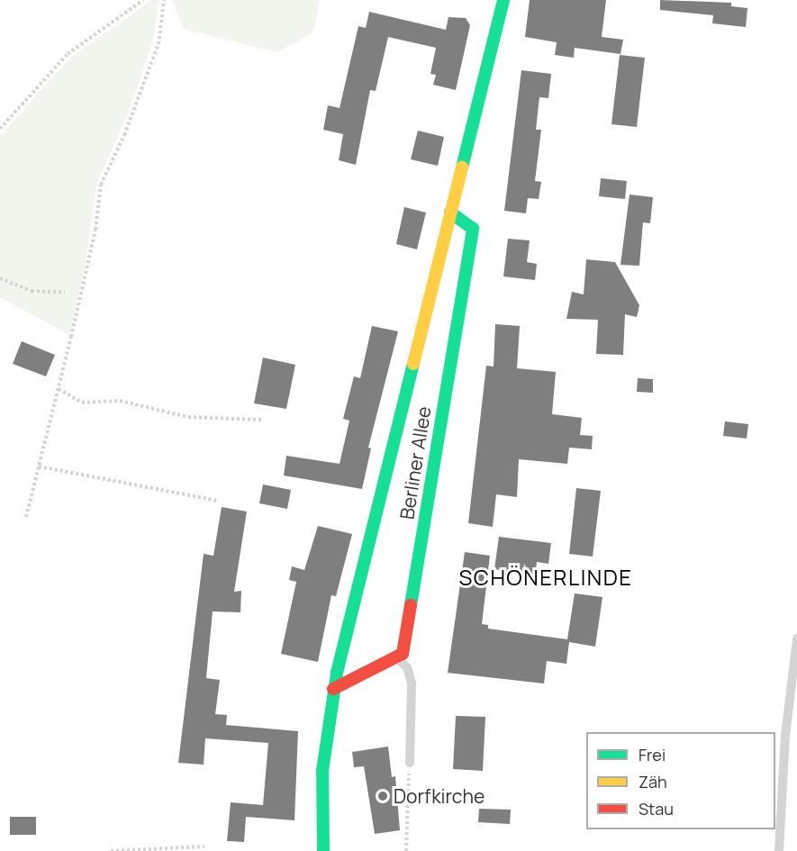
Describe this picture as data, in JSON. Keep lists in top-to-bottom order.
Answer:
{
  "streets": {
    "main road": ["Berliner Allee"]
  },
  "districts": ["SCHÖNERLINDE"],
  "places": ["Dorfkirche"],
  "legend": ["Frei", "Zäh", "Stau"]
}
